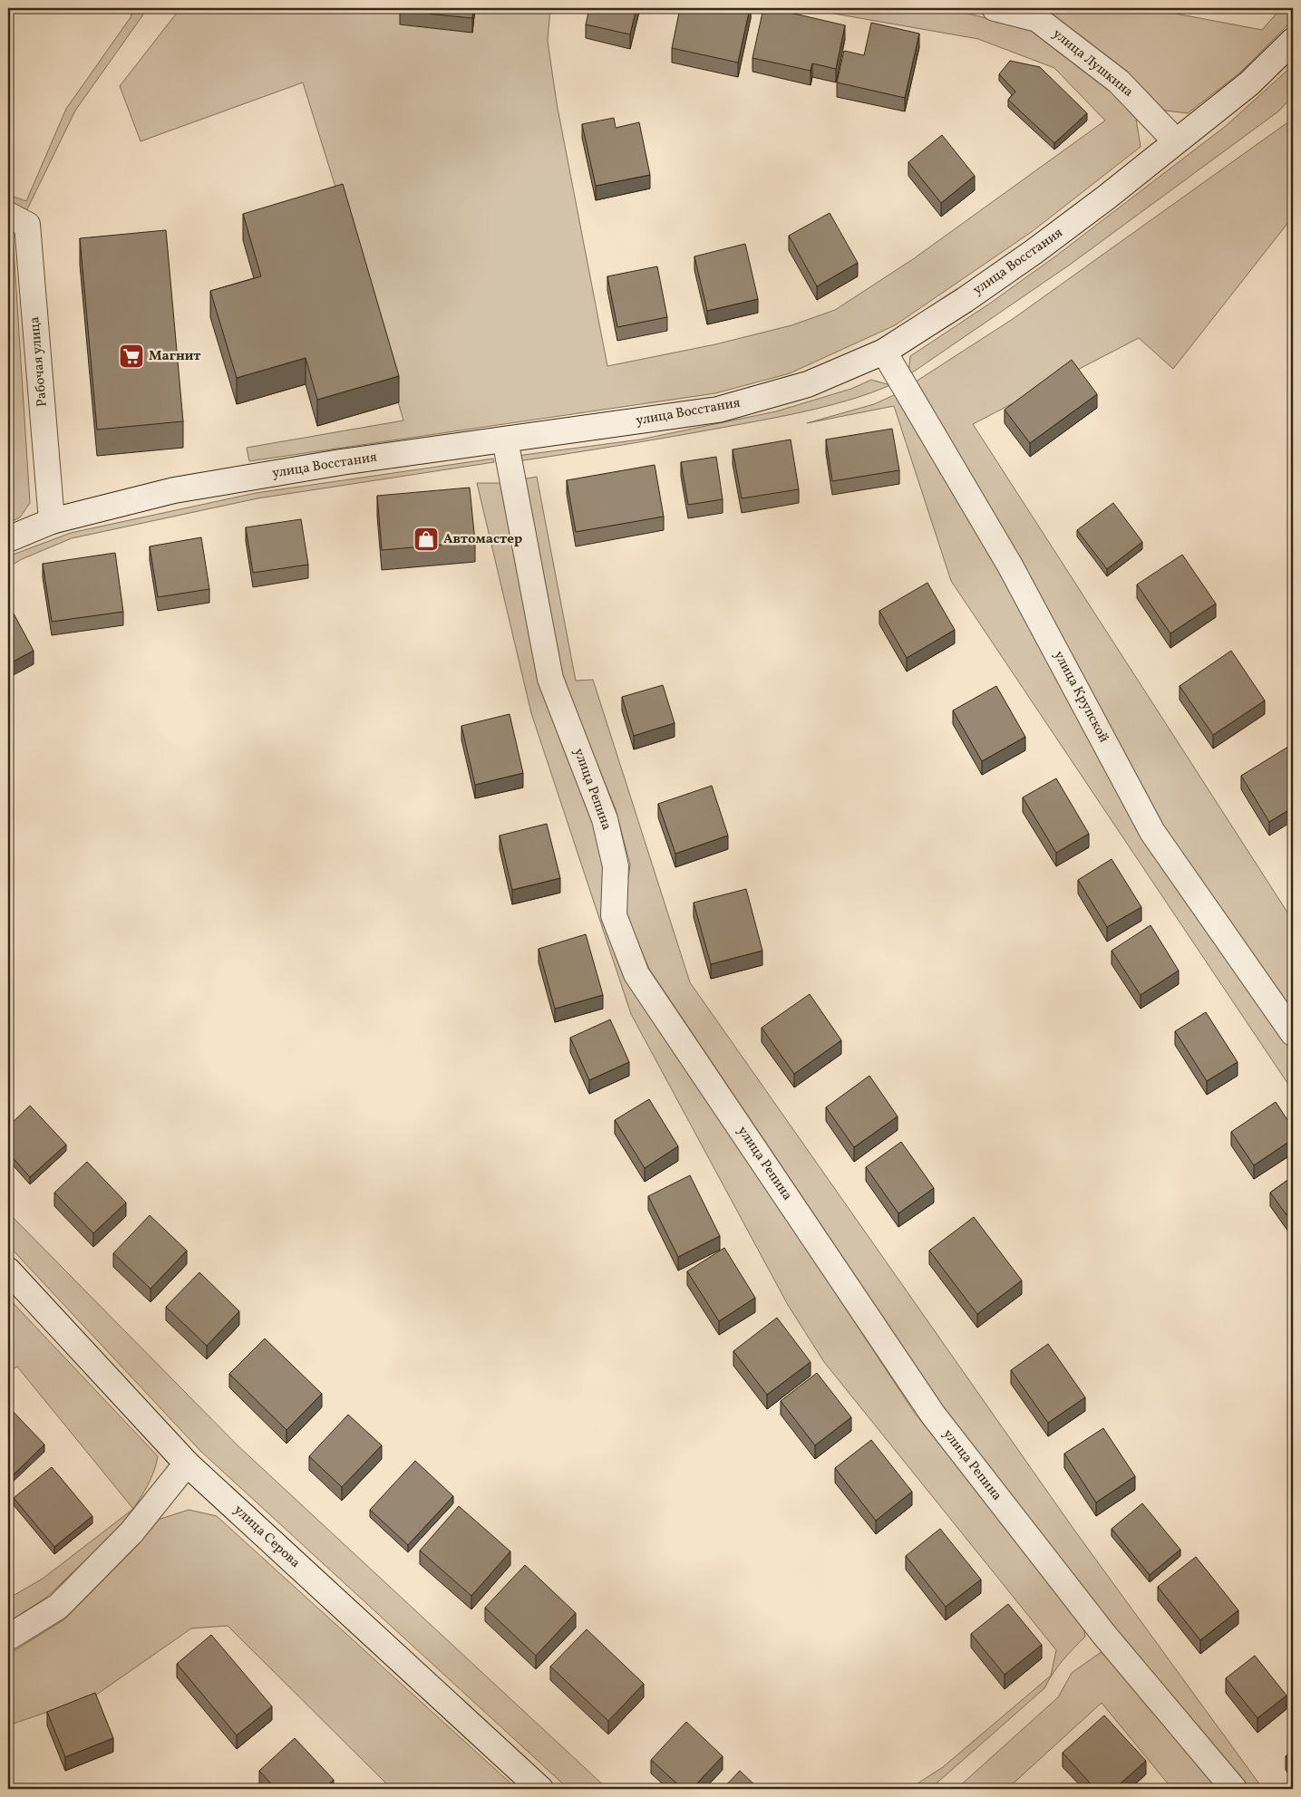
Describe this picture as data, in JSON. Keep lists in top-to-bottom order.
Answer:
{
  "streets": {
    "street": [
      "улица Лушкина",
      "улица Восстания",
      "Рабочая улица",
      "улица Крупской",
      "улица Репина",
      "улица Серова"
    ]
  },
  "crossings": [
    ["улица Лушкина", "улица Восстания"],
    ["улица Восстания", "Рабочая улица"],
    ["улица Восстания", "улица Крупской"],
    ["улица Восстания", "улица Репина"]
  ],
  "places": {
    "supermarket": ["Магнит"],
    "shop": ["Автомастер"]
  }
}
